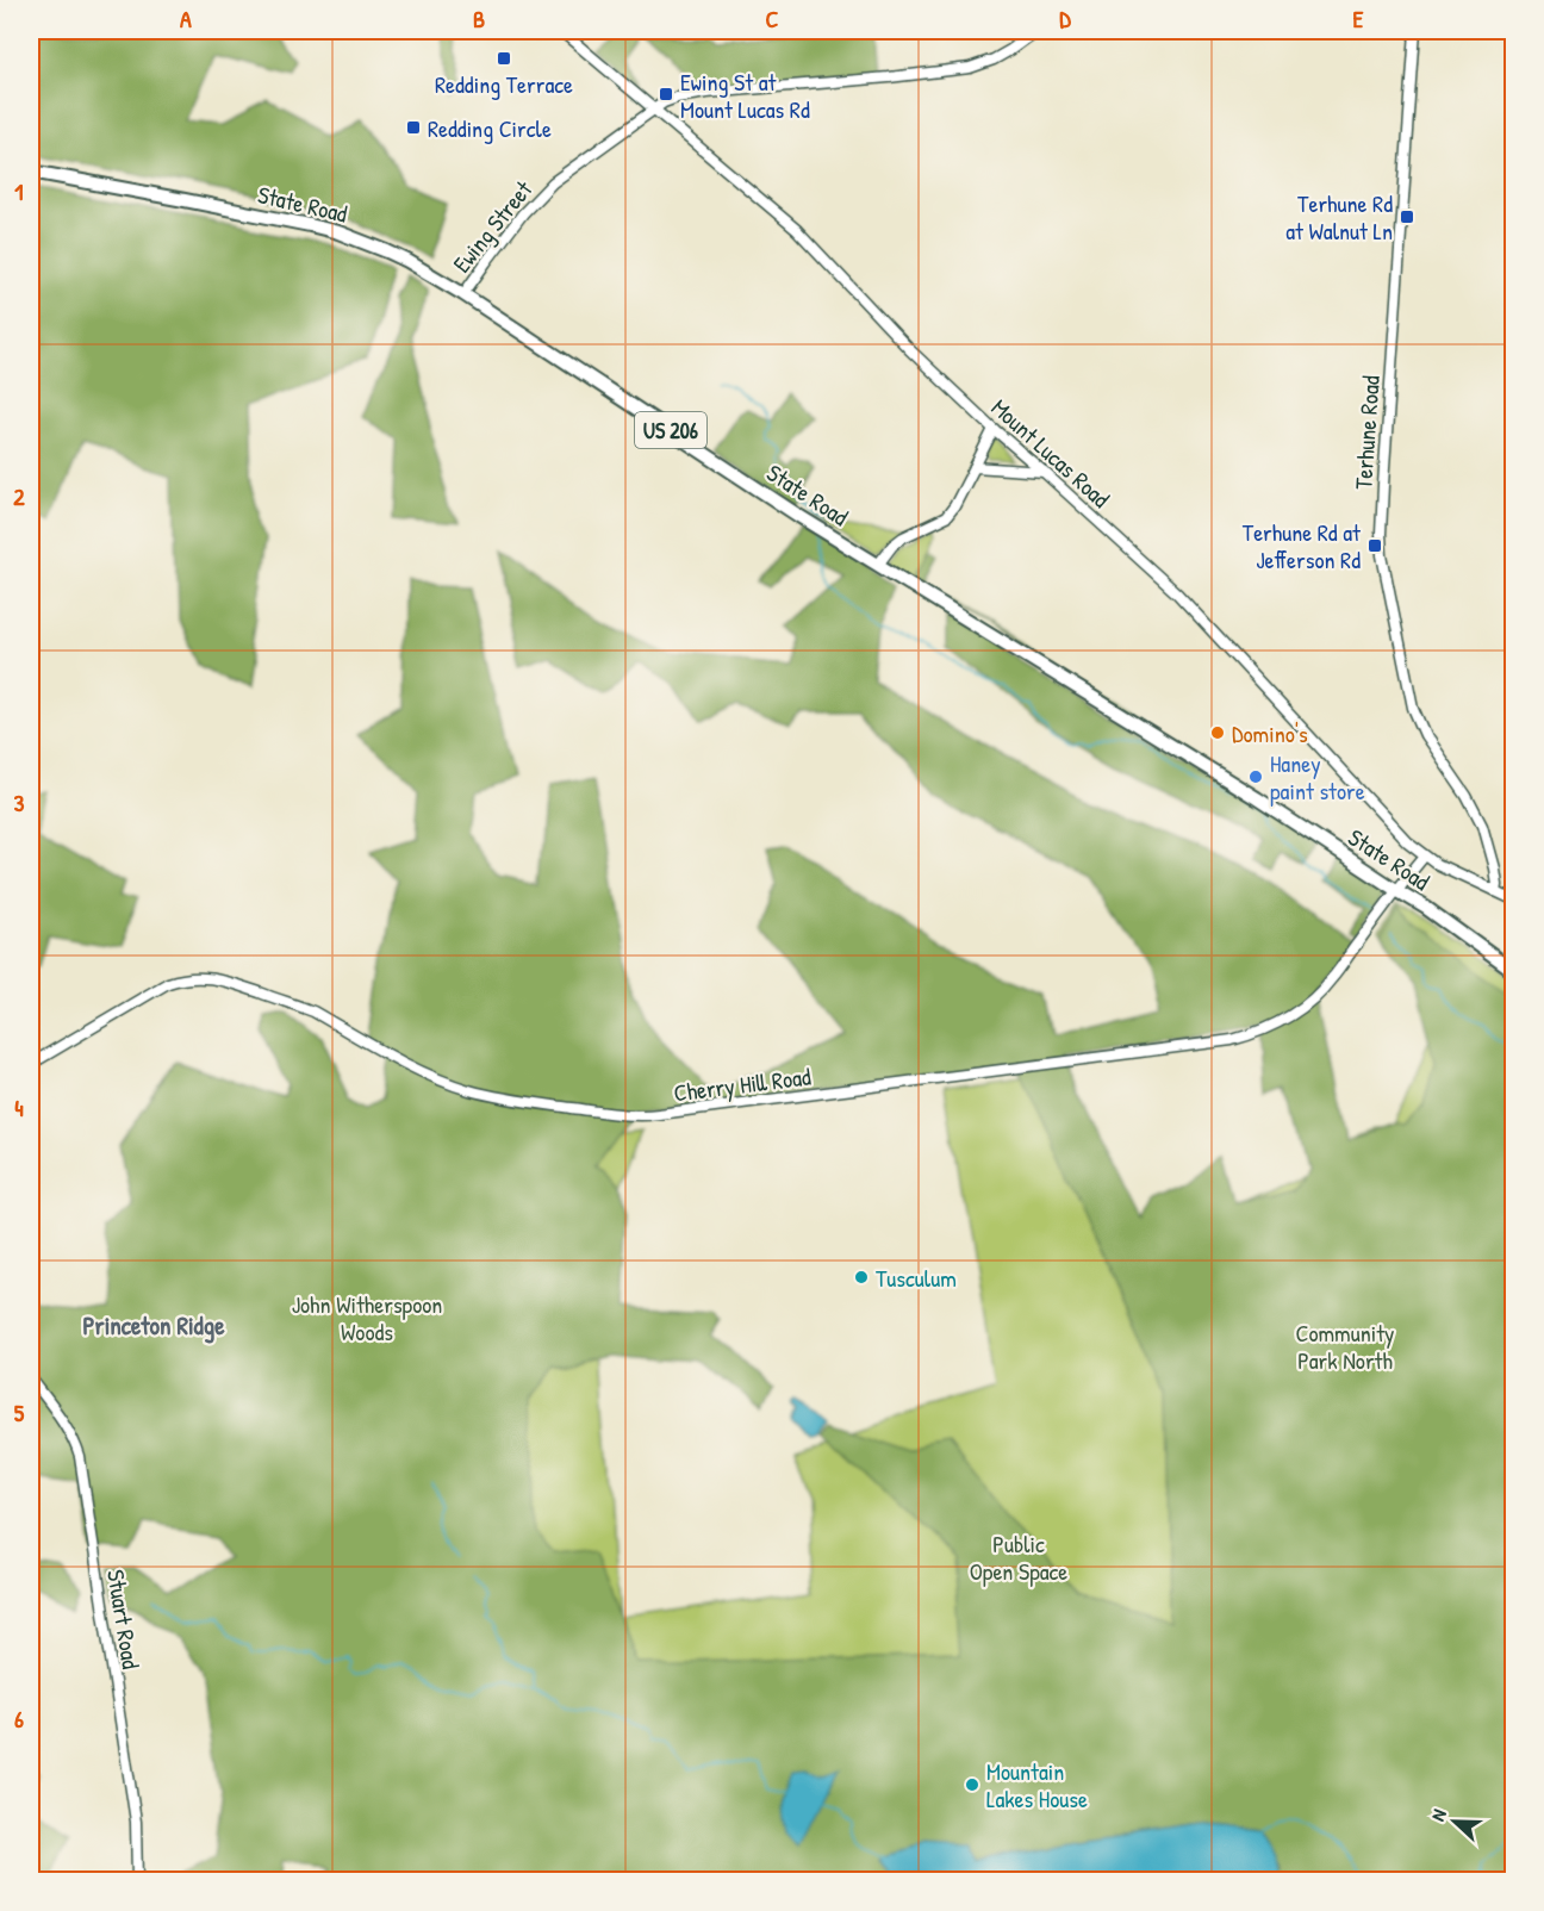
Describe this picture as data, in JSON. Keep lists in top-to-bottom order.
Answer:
{
  "streets": {
    "highway": ["State Road", "US 206"],
    "street": [
      "Ewing Street",
      "Terhune Road",
      "Mount Lucas Road",
      "Cherry Hill Road",
      "Stuart Road"
    ]
  },
  "crossings": [
    ["State Road", "Ewing Street"],
    ["State Road", "Cherry Hill Road"],
    ["Ewing Street", "Mount Lucas Road"],
    ["Terhune Road", "Mount Lucas Road"],
    ["Mount Lucas Road", "Cherry Hill Road"]
  ],
  "districts": ["Princeton Ridge"],
  "parks": ["John Witherspoon Woods", "Community Park North", "Public Open Space"],
  "places": {
    "transit": [
      "Redding Terrace",
      "Ewing St at Mount Lucas Rd",
      "Redding Circle",
      "Terhune Rd at Walnut Ln",
      "Terhune Rd at Jefferson Rd"
    ],
    "other": [
      "Domino's",
      "Haney paint store",
      "Tusculum",
      "Mountain Lakes House"
    ]
  },
  "north": "left",
  "grid": {
    "columns": [
      "A",
      "B",
      "C",
      "D",
      "E"
    ],
    "rows": [
      "1",
      "2",
      "3",
      "4",
      "5",
      "6"
    ]
  }
}
